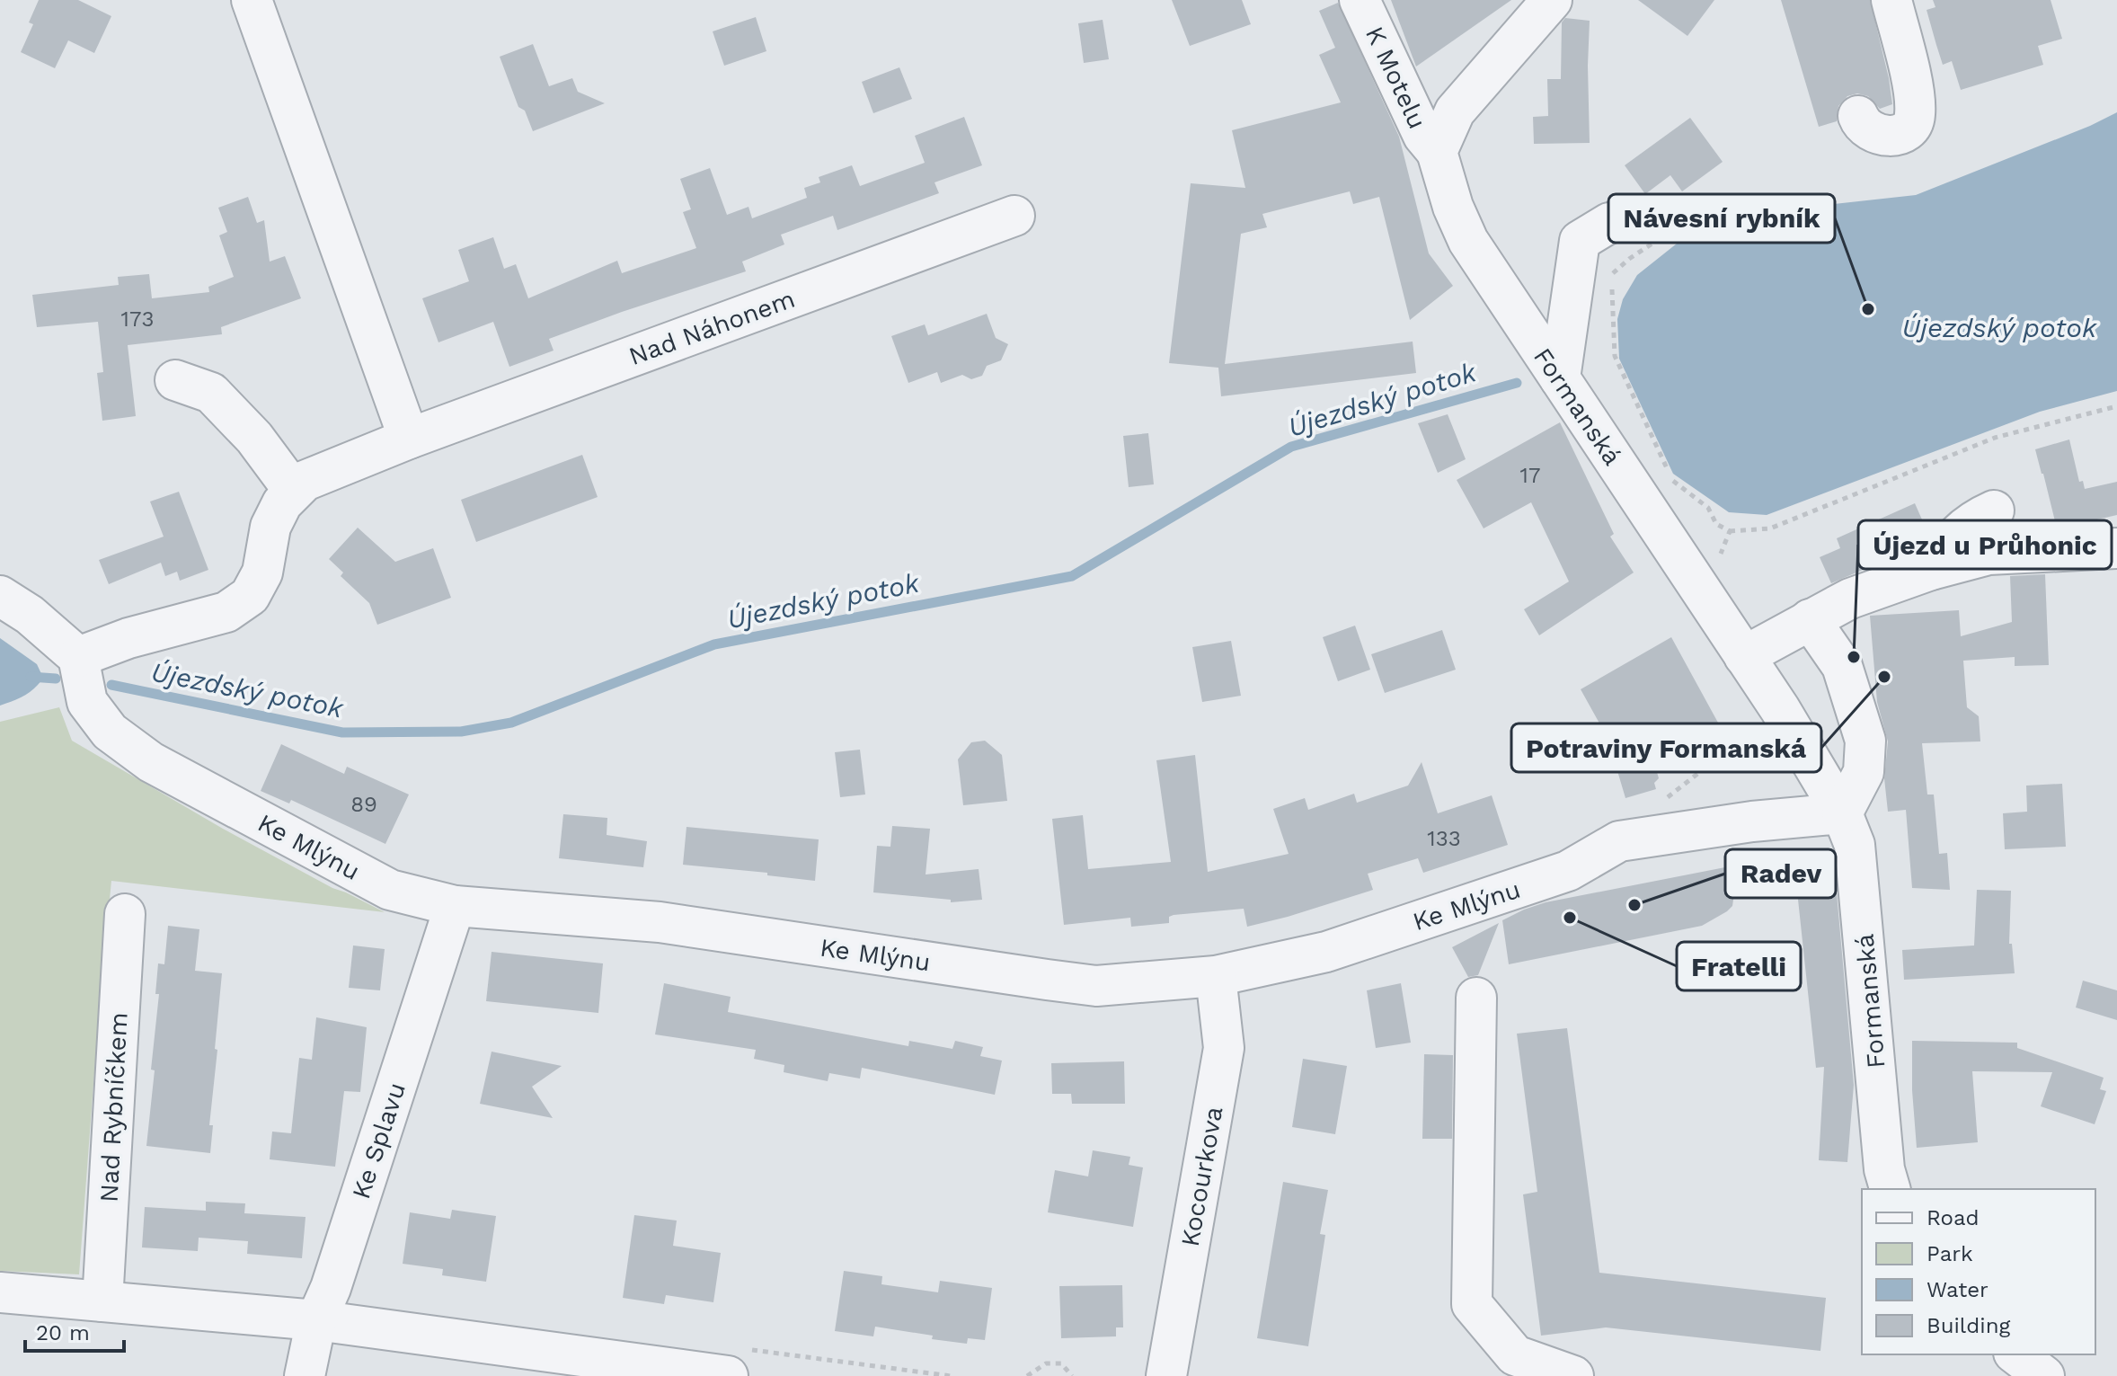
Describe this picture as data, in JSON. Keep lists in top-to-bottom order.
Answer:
{
  "streets": {
    "street": [
      "K Motelu",
      "Nad Náhonem",
      "Formanská",
      "Ke Mlýnu",
      "Nad Rybníčkem",
      "Ke Splavu",
      "Kocourkova"
    ]
  },
  "crossings": [
    ["K Motelu", "Formanská"],
    ["Nad Náhonem", "Ke Mlýnu"],
    ["Formanská", "Ke Mlýnu"],
    ["Ke Mlýnu", "Ke Splavu"],
    ["Ke Mlýnu", "Kocourkova"]
  ],
  "water": ["Újezdský potok"],
  "places": [
    "Návesní rybník",
    "Újezd u Průhonic",
    "Potraviny Formanská",
    "Radev",
    "Fratelli"
  ],
  "house_numbers": [
    "173",
    "17",
    "89",
    "133"
  ],
  "legend": [
    "Road",
    "Park",
    "Water",
    "Building"
  ],
  "scale_bar": "20 m"
}
